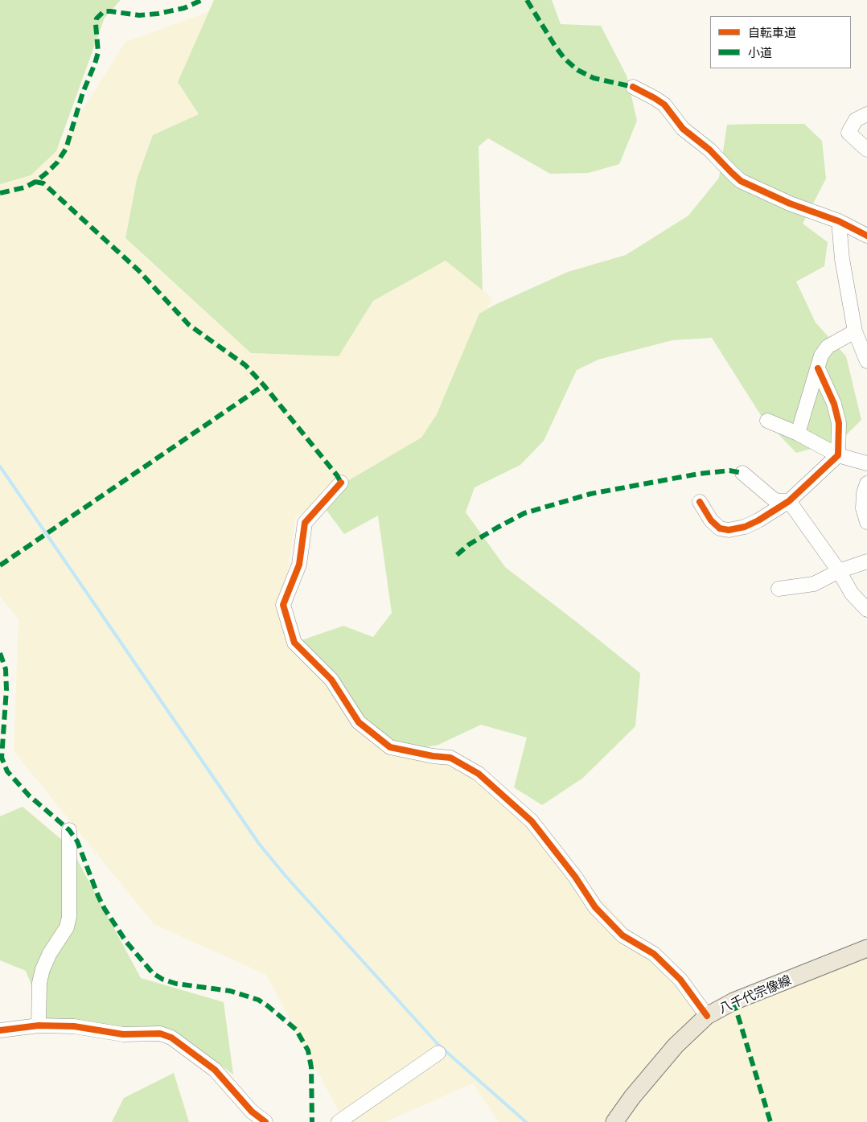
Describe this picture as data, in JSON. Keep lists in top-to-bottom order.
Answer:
{
  "streets": {
    "main road": ["八千代宗像線"]
  },
  "legend": ["自転車道", "小道"]
}
